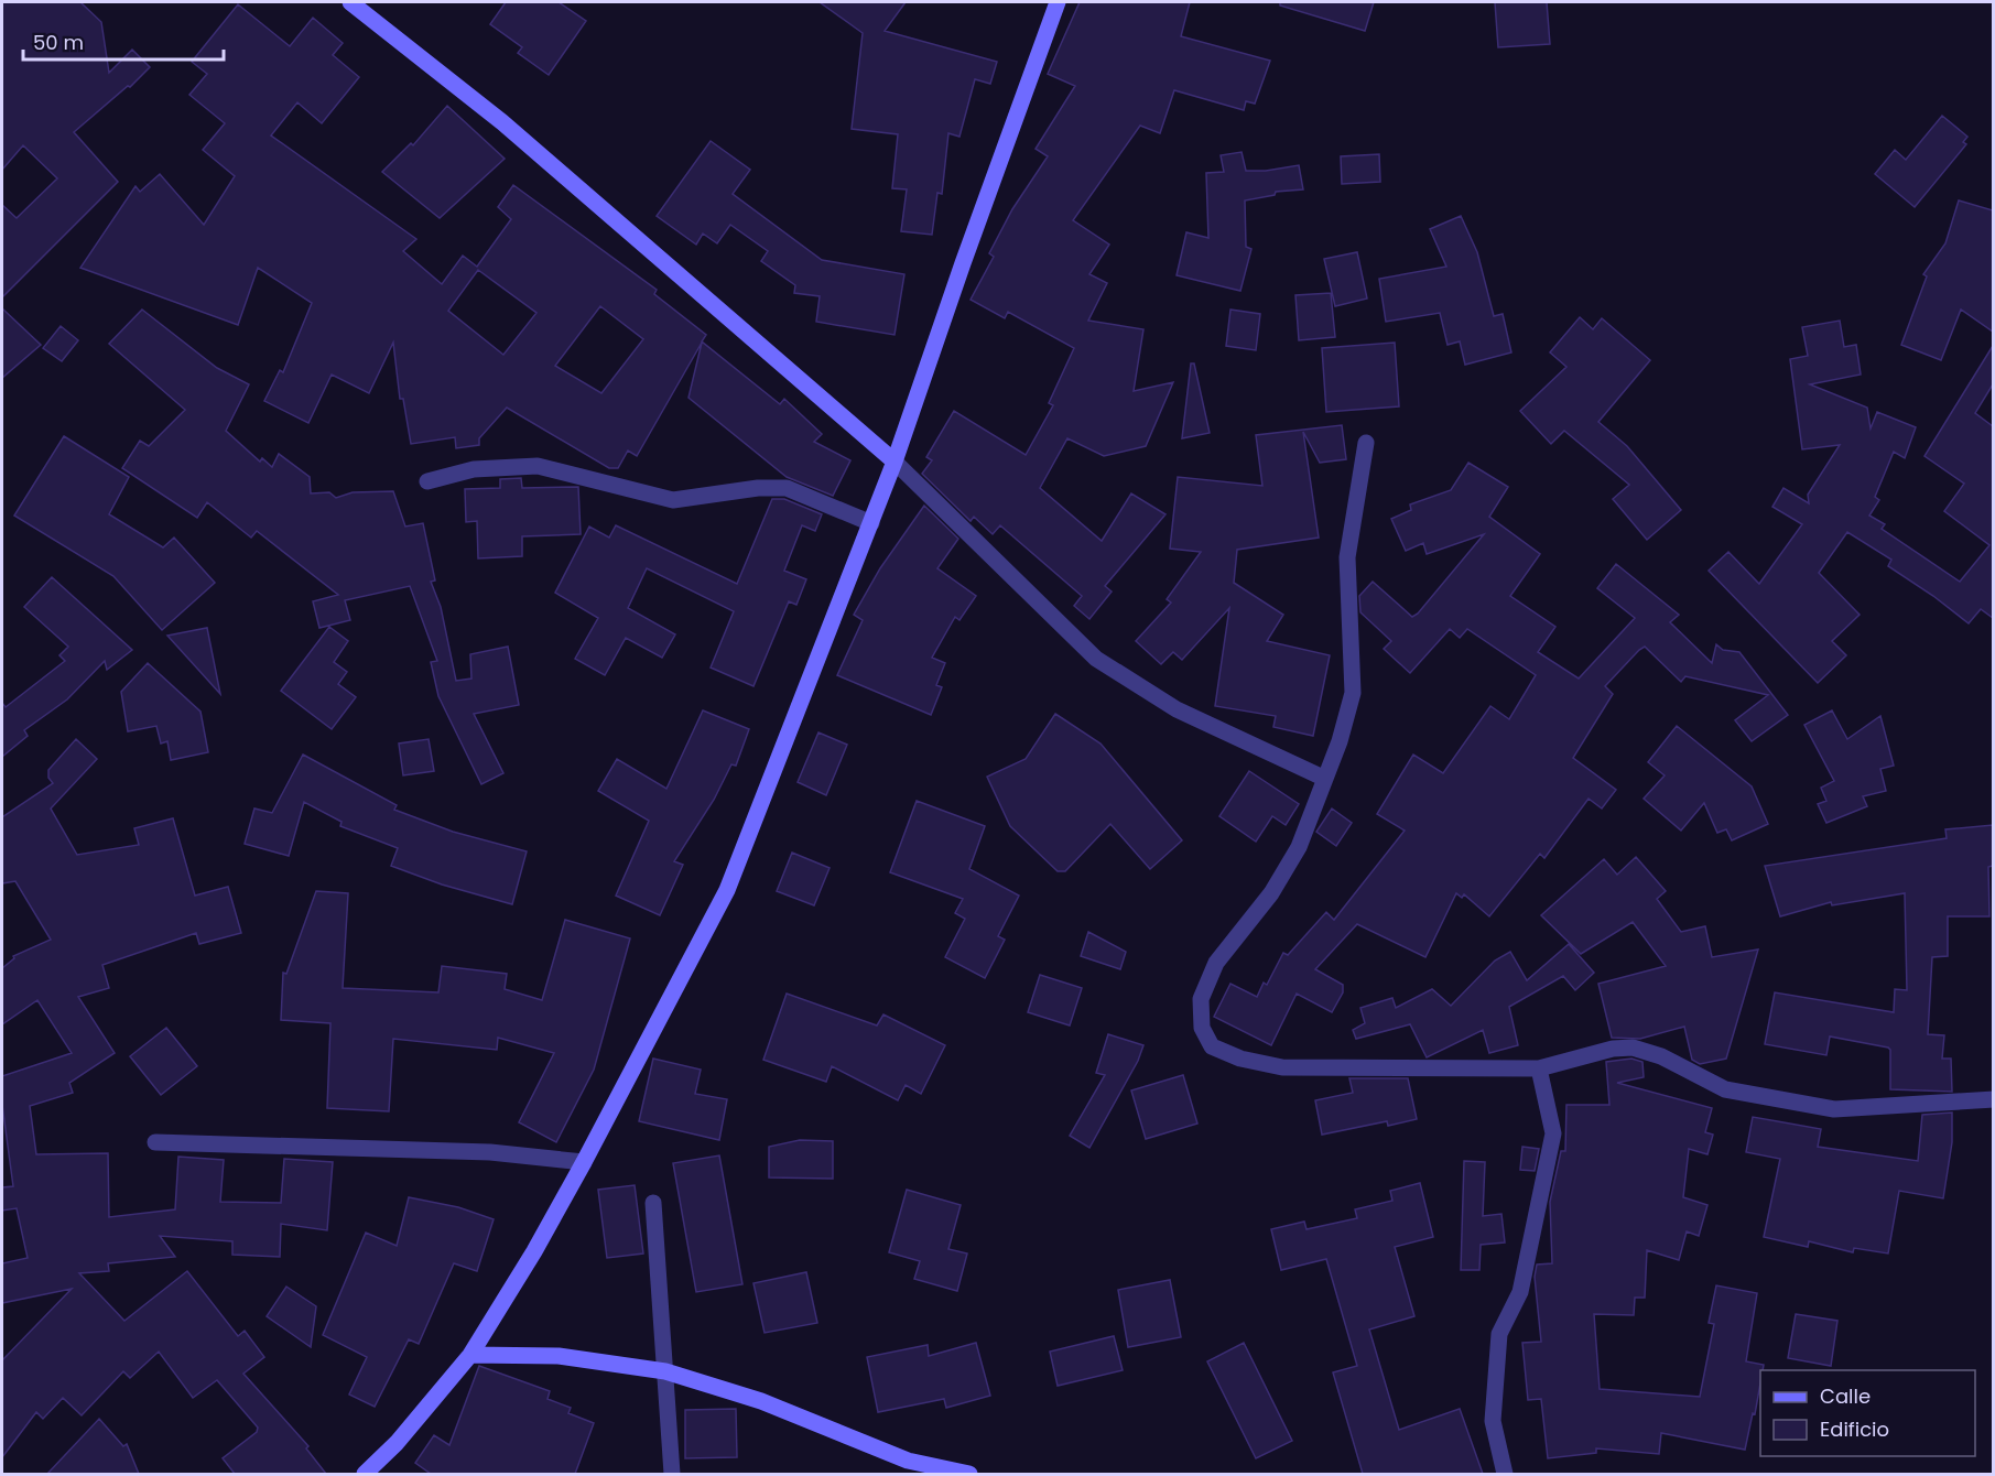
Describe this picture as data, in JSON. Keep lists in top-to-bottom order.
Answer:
{
  "legend": ["Calle", "Edificio"],
  "scale_bar": "50 m"
}
